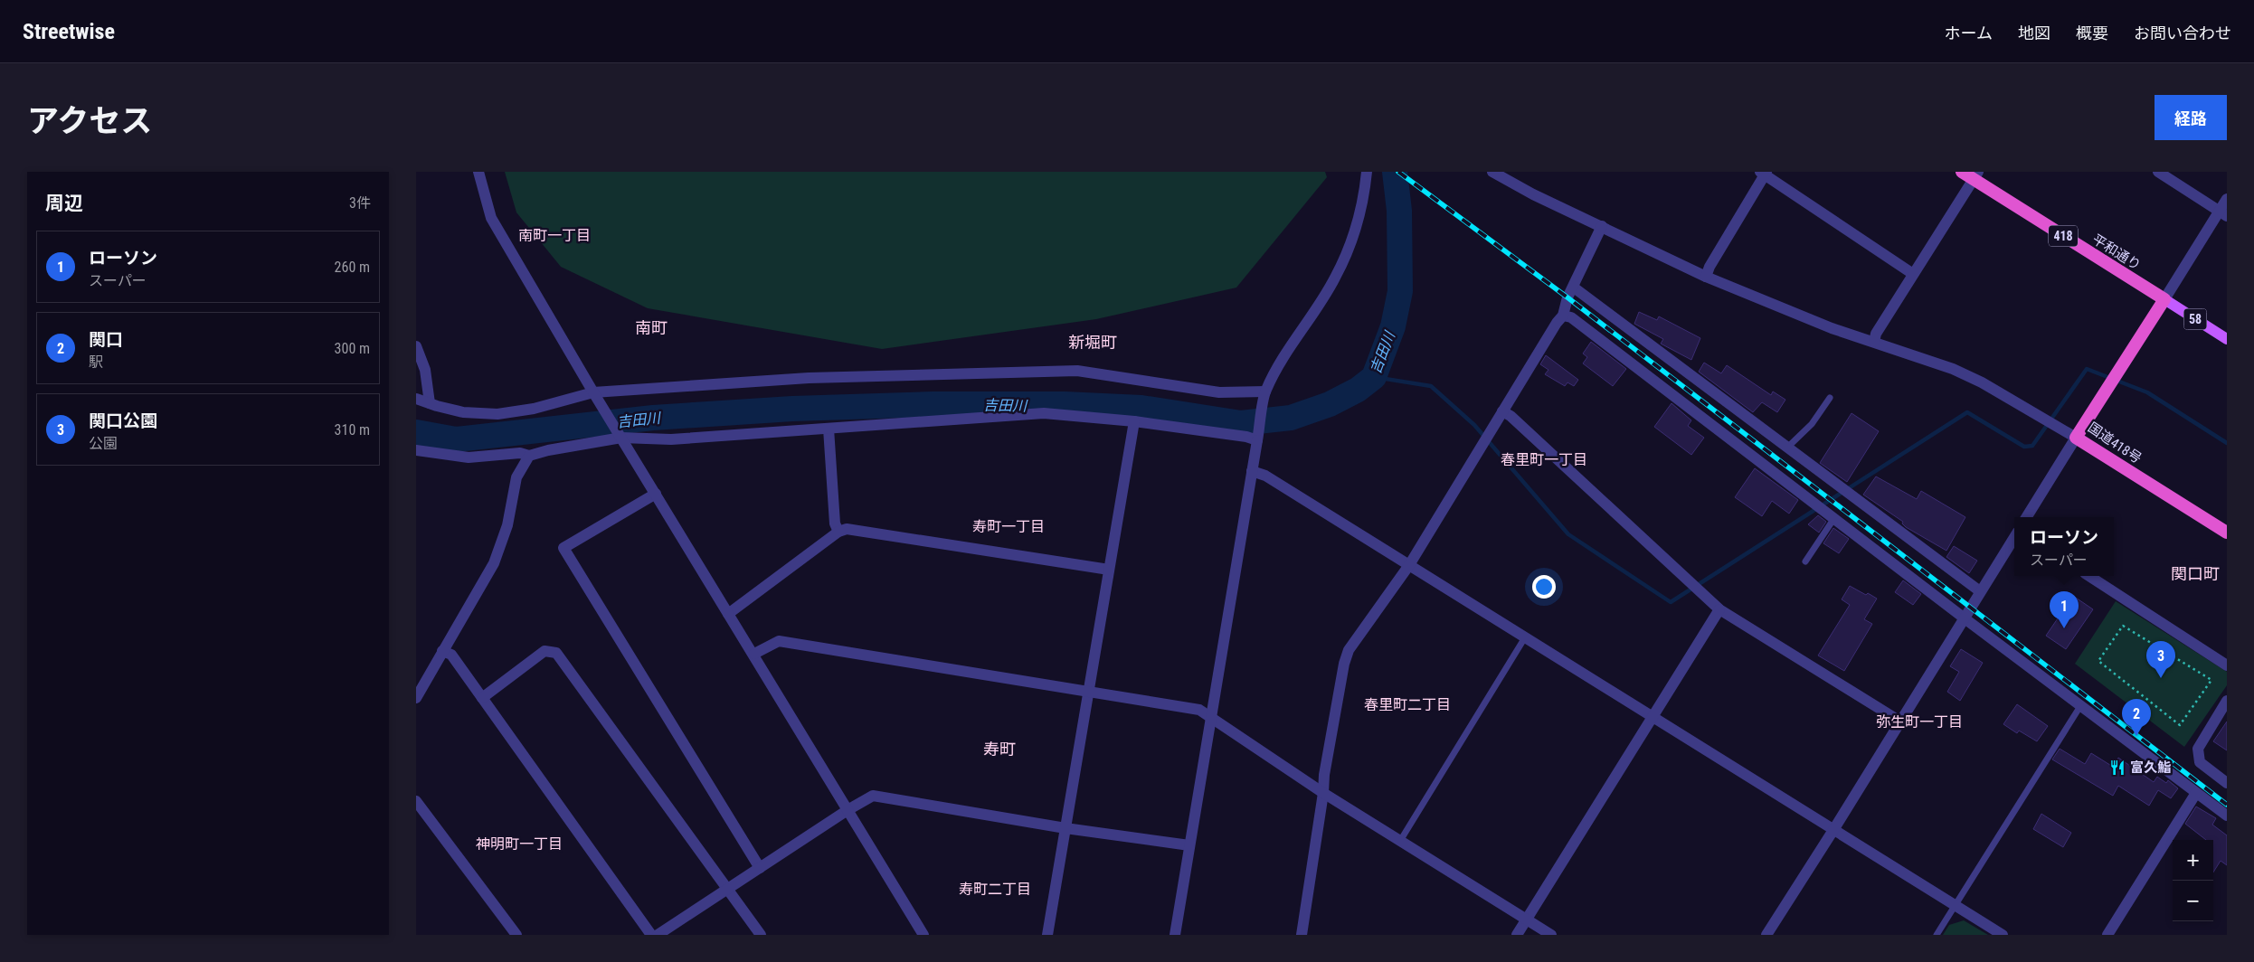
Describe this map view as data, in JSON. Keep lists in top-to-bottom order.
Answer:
{
  "streets": {
    "highway": ["418", "平和通り", "国道418号"],
    "main road": ["58"]
  },
  "crossings": [
    ["平和通り", "58"],
    ["平和通り", "国道418号"],
    ["58", "国道418号"]
  ],
  "districts": [
    "南町一丁目",
    "南町",
    "新堀町",
    "春里町一丁目",
    "寿町一丁目",
    "関口町",
    "春里町二丁目",
    "弥生町一丁目",
    "寿町",
    "神明町一丁目",
    "寿町二丁目"
  ],
  "water": ["吉田川"],
  "places": {
    "restaurant": ["富久鮨"]
  },
  "page": {
    "header": "Streetwise",
    "nav": [
      "ホーム",
      "地図",
      "概要",
      "お問い合わせ"
    ],
    "title": "アクセス",
    "buttons": "経路",
    "heading": ["周辺", "3件"],
    "list": [
      {
        "mark": "1",
        "name": "ローソン",
        "note": "スーパー",
        "value": "260 m"
      },
      {
        "mark": "2",
        "name": "関口",
        "note": "駅",
        "value": "300 m"
      },
      {
        "mark": "3",
        "name": "関口公園",
        "note": "公園",
        "value": "310 m"
      }
    ],
    "popup": ["ローソン", "スーパー"],
    "pins": ["1", "3", "2"],
    "map_buttons": ["+", "−"]
  }
}
